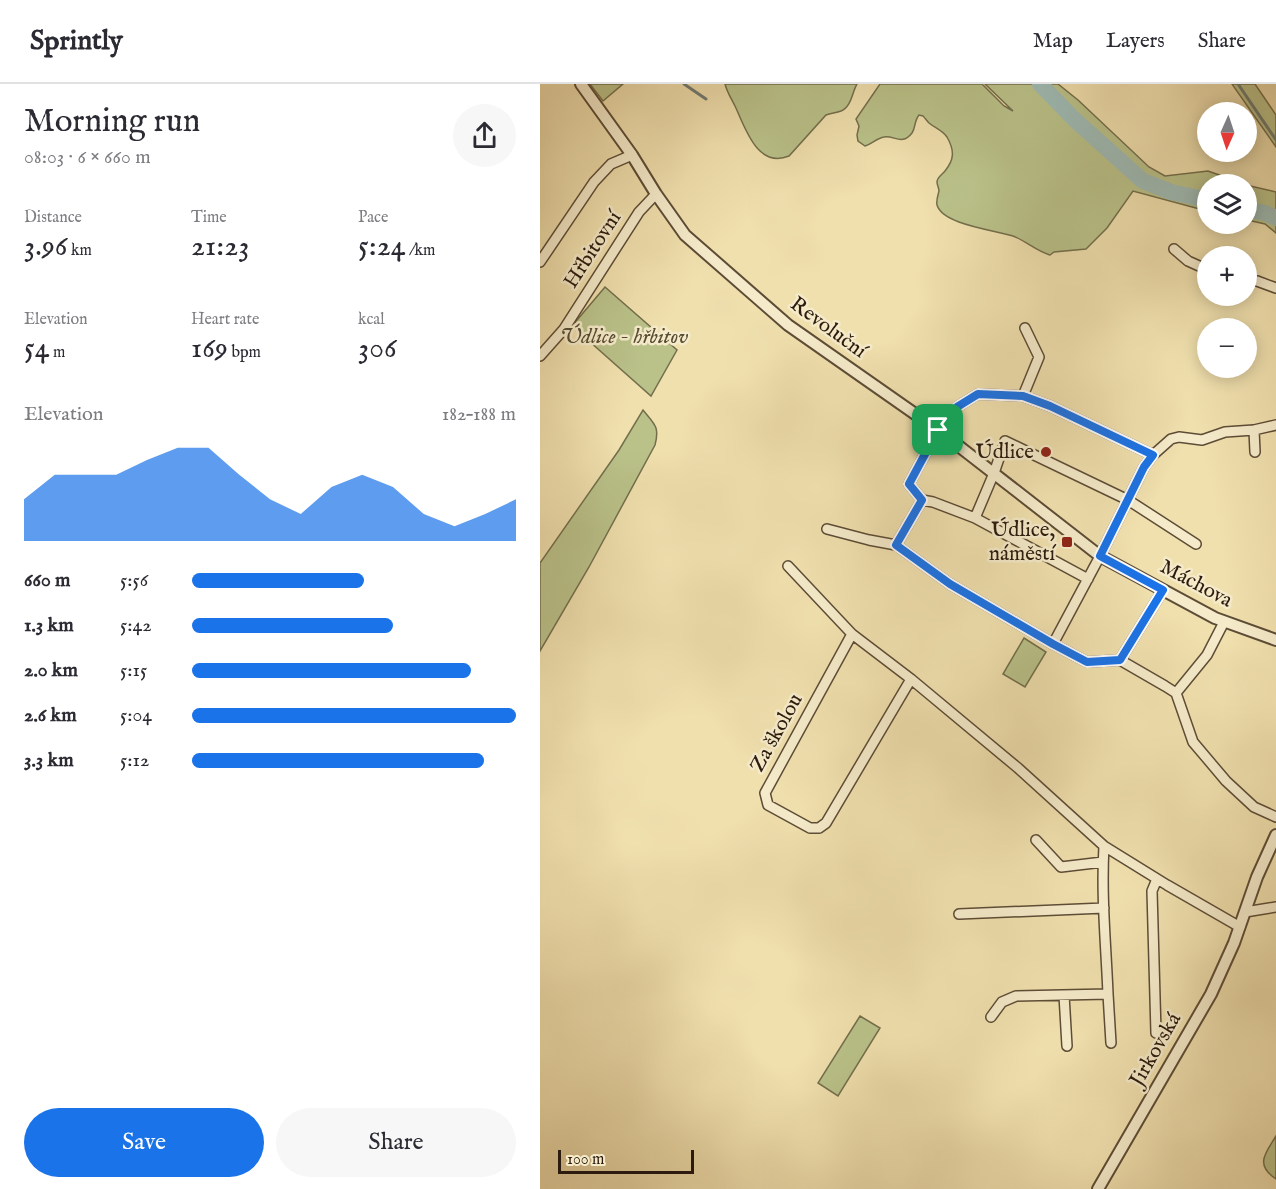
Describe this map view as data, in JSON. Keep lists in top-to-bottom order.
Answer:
{
  "streets": {
    "street": [
      "Hřbitovní",
      "Revoluční",
      "Máchova",
      "Za školou",
      "Jirkovská"
    ]
  },
  "crossings": [
    ["Hřbitovní", "Revoluční"],
    ["Revoluční", "Máchova"]
  ],
  "parks": ["Údlice - hřbitov"],
  "places": {
    "other": ["Údlice"],
    "transit": ["Údlice, náměstí"]
  },
  "scale_bar": "100 m",
  "north": "bottom",
  "page": {
    "header": "Sprintly",
    "nav": ["Map", "Layers", "Share"],
    "heading": ["Morning run", "08:03 · 6 × 660 m"],
    "map_buttons": ["+", "−"],
    "stats": [
      ["Distance", "3.96 km"],
      ["Time", "21:23"],
      ["Pace", "5:24 /km"],
      ["Elevation", "54 m"],
      ["Heart rate", "169 bpm"],
      ["kcal", "306"]
    ],
    "chart": ["Elevation", "182–188 m"],
    "list": [
      {
        "name": "660 m",
        "note": "5:56"
      },
      {
        "name": "1.3 km",
        "note": "5:42"
      },
      {
        "name": "2.0 km",
        "note": "5:15"
      },
      {
        "name": "2.6 km",
        "note": "5:04"
      },
      {
        "name": "3.3 km",
        "note": "5:12"
      }
    ],
    "buttons": ["Save", "Share"],
    "scale": "100 m"
  }
}
